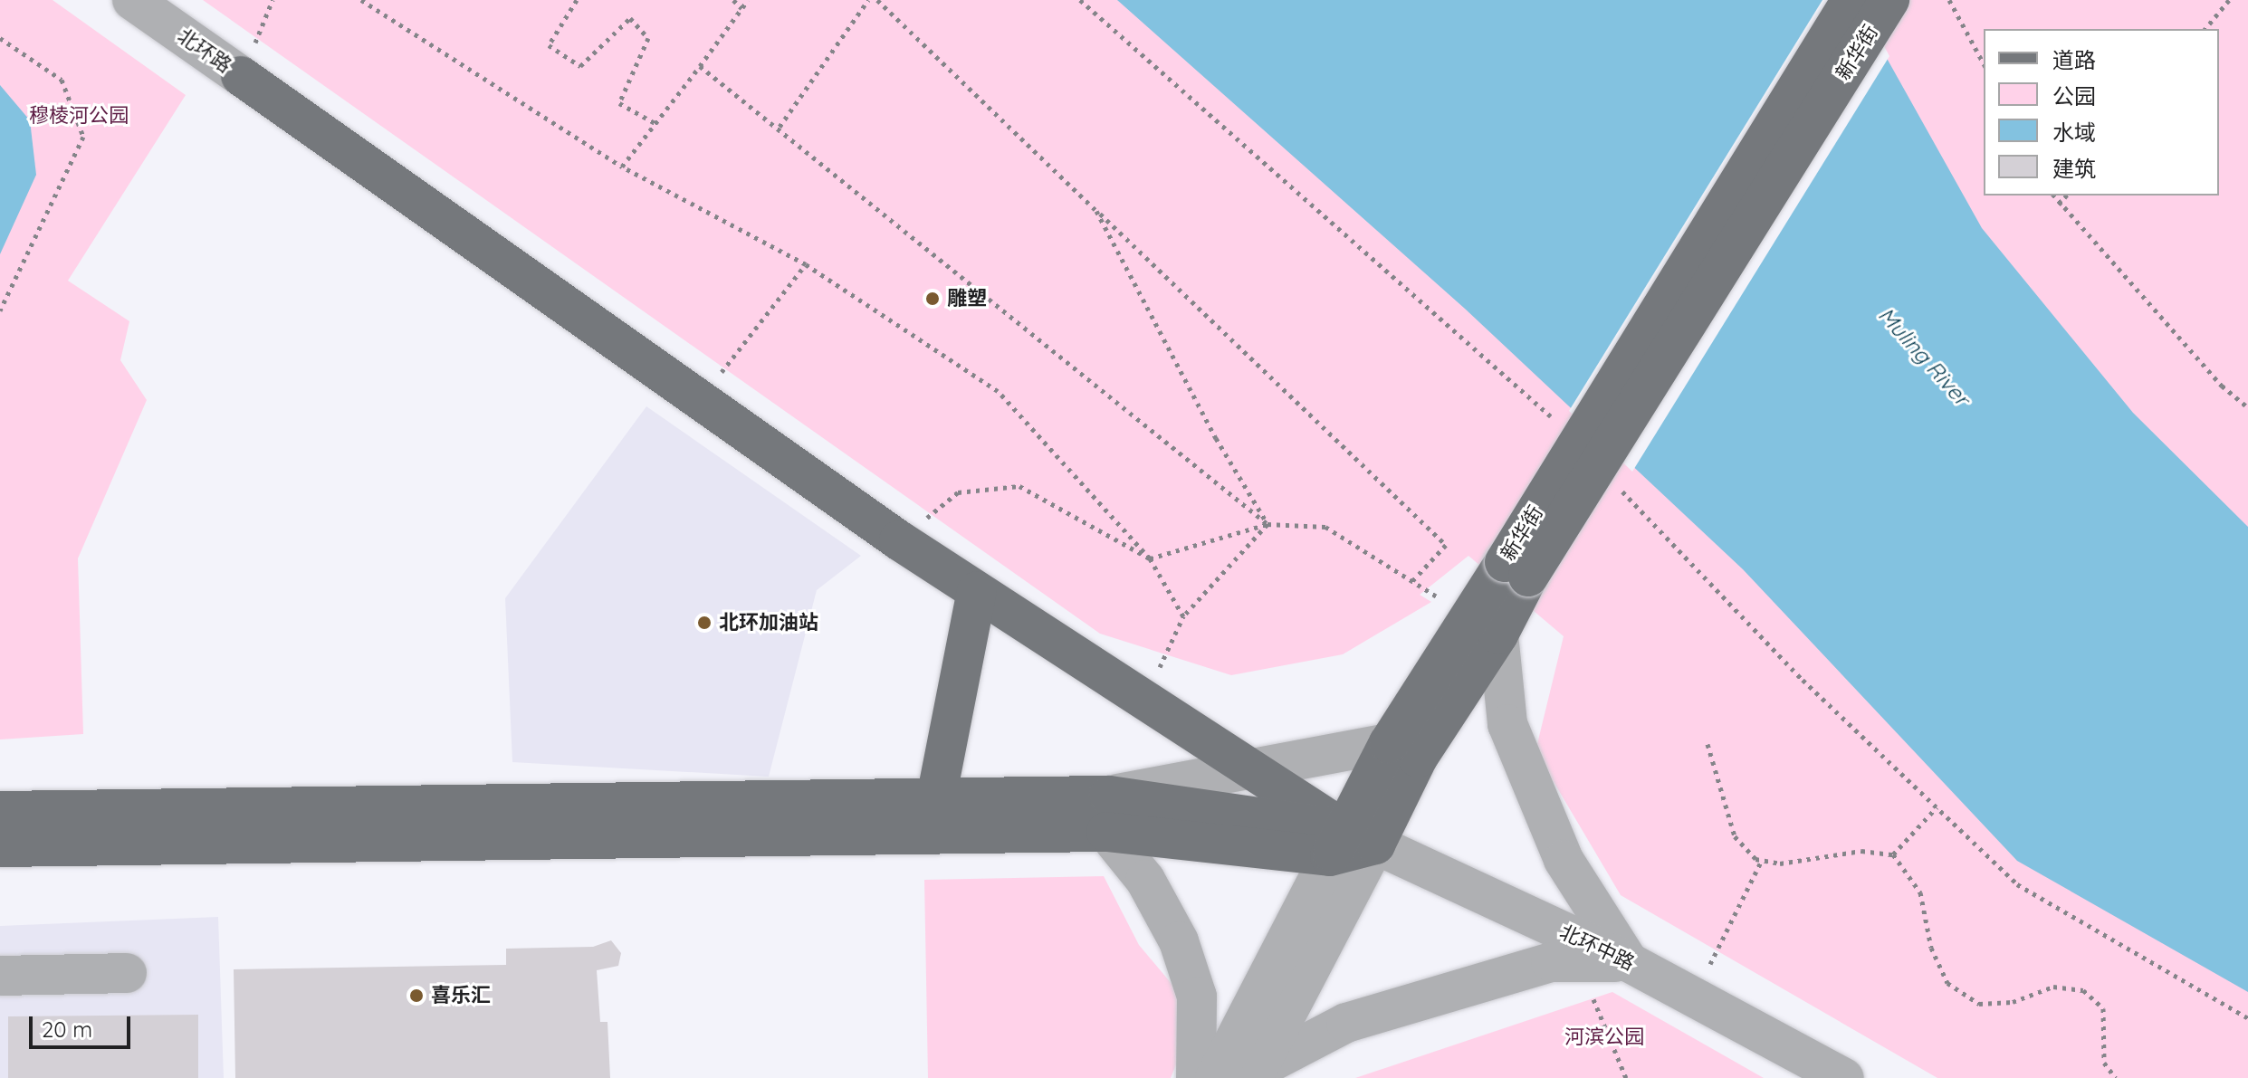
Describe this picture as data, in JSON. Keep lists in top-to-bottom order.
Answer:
{
  "streets": {
    "main road": ["新华街"],
    "street": ["北环路", "北环中路"]
  },
  "crossings": [
    ["新华街", "北环中路"]
  ],
  "water": ["Muling River"],
  "parks": ["穆棱河公园", "河滨公园"],
  "places": ["雕塑", "北环加油站", "喜乐汇"],
  "legend": [
    "道路",
    "公园",
    "水域",
    "建筑"
  ],
  "scale_bar": "20 m"
}
